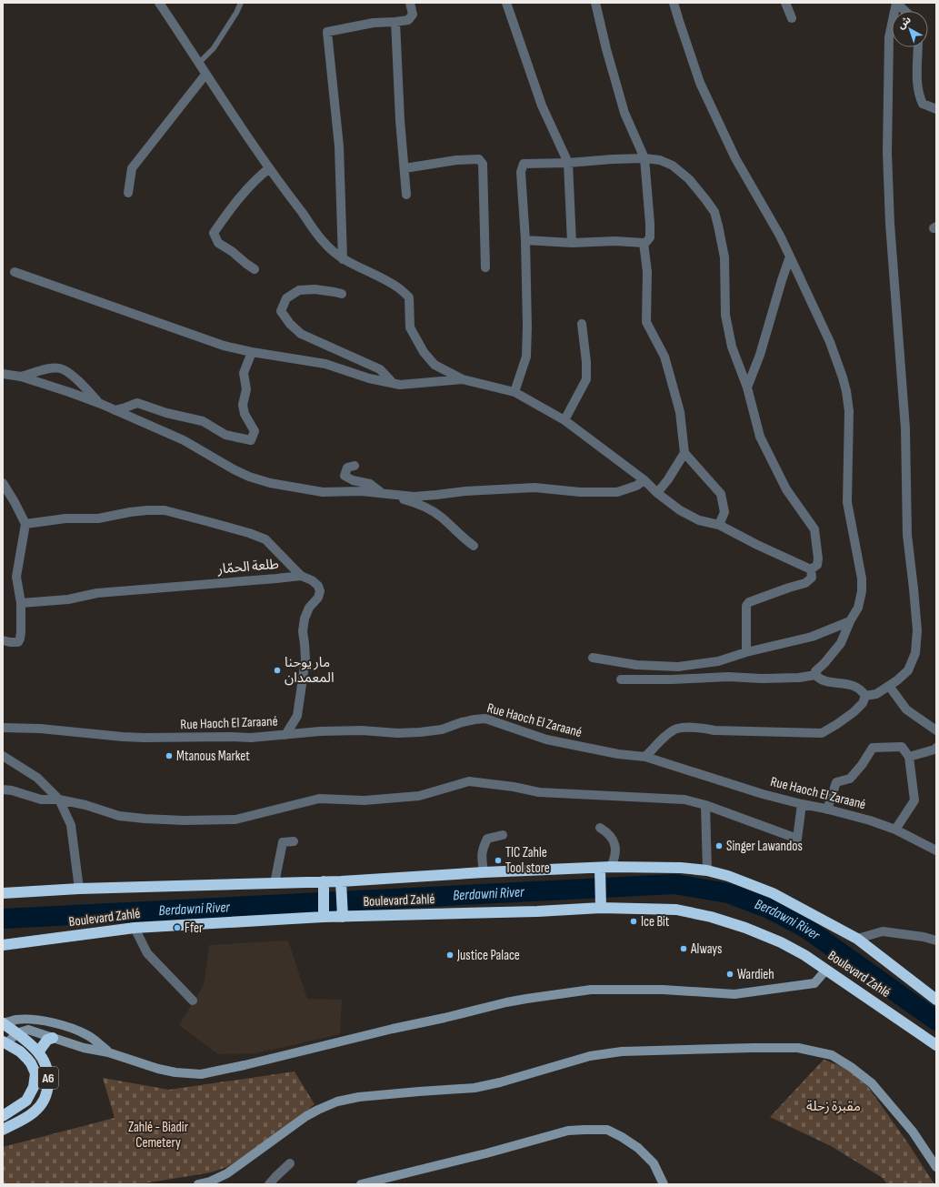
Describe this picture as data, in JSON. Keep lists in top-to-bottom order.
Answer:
{
  "streets": {
    "highway": ["Boulevard Zahlé", "A6"],
    "street": ["طلعة الحمّار", "Rue Haoch El Zaraané"]
  },
  "water": ["Berdawni River"],
  "parks": ["مقبرة زحلة", "Zahlé - Biadir Cemetery"],
  "places": [
    "مار يوحنا المعمدان",
    "Mtanous Market",
    "Singer Lawandos",
    "TIC Zahle Tool store",
    "Ice Bit",
    "Ffer",
    "Always",
    "Justice Palace",
    "Wardieh"
  ],
  "north": "top left"
}
